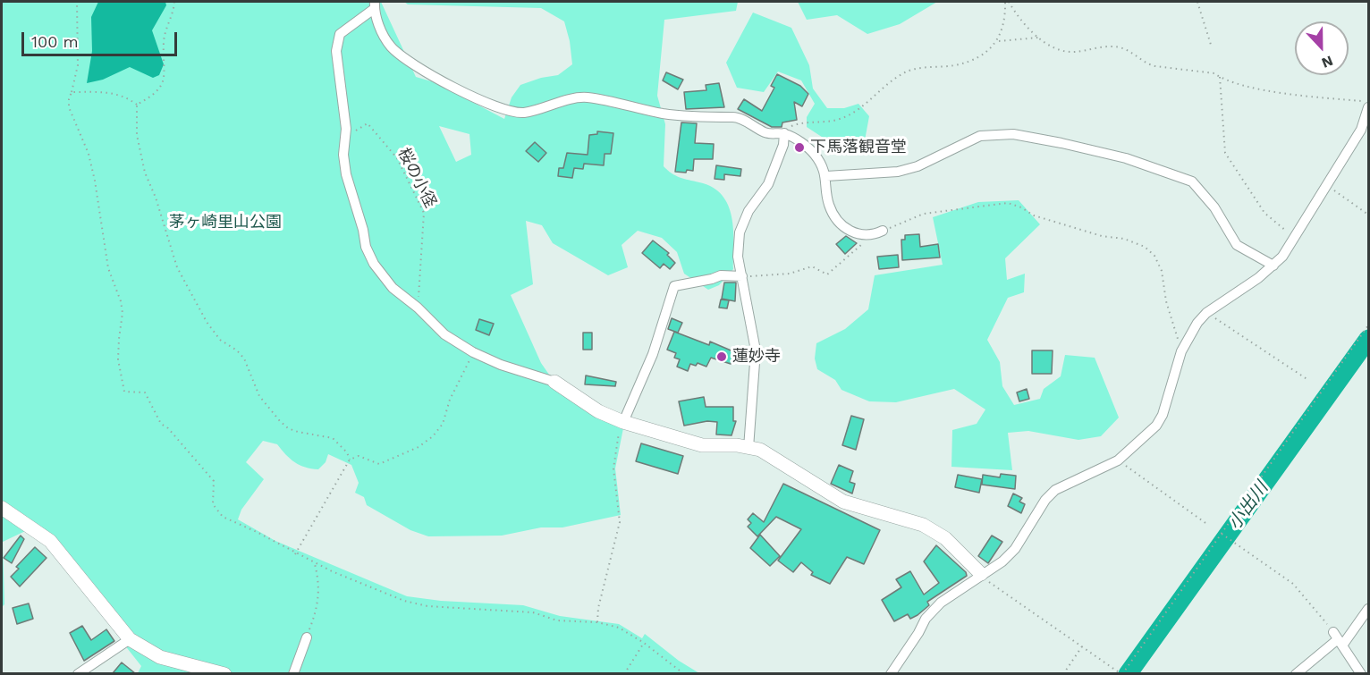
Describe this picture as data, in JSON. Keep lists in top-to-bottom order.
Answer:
{
  "streets": {
    "path": ["桜の小径"]
  },
  "water": ["小出川"],
  "parks": ["茅ヶ崎里山公園"],
  "places": ["下馬落観音堂", "蓮妙寺"],
  "scale_bar": "100 m",
  "north": "bottom"
}
